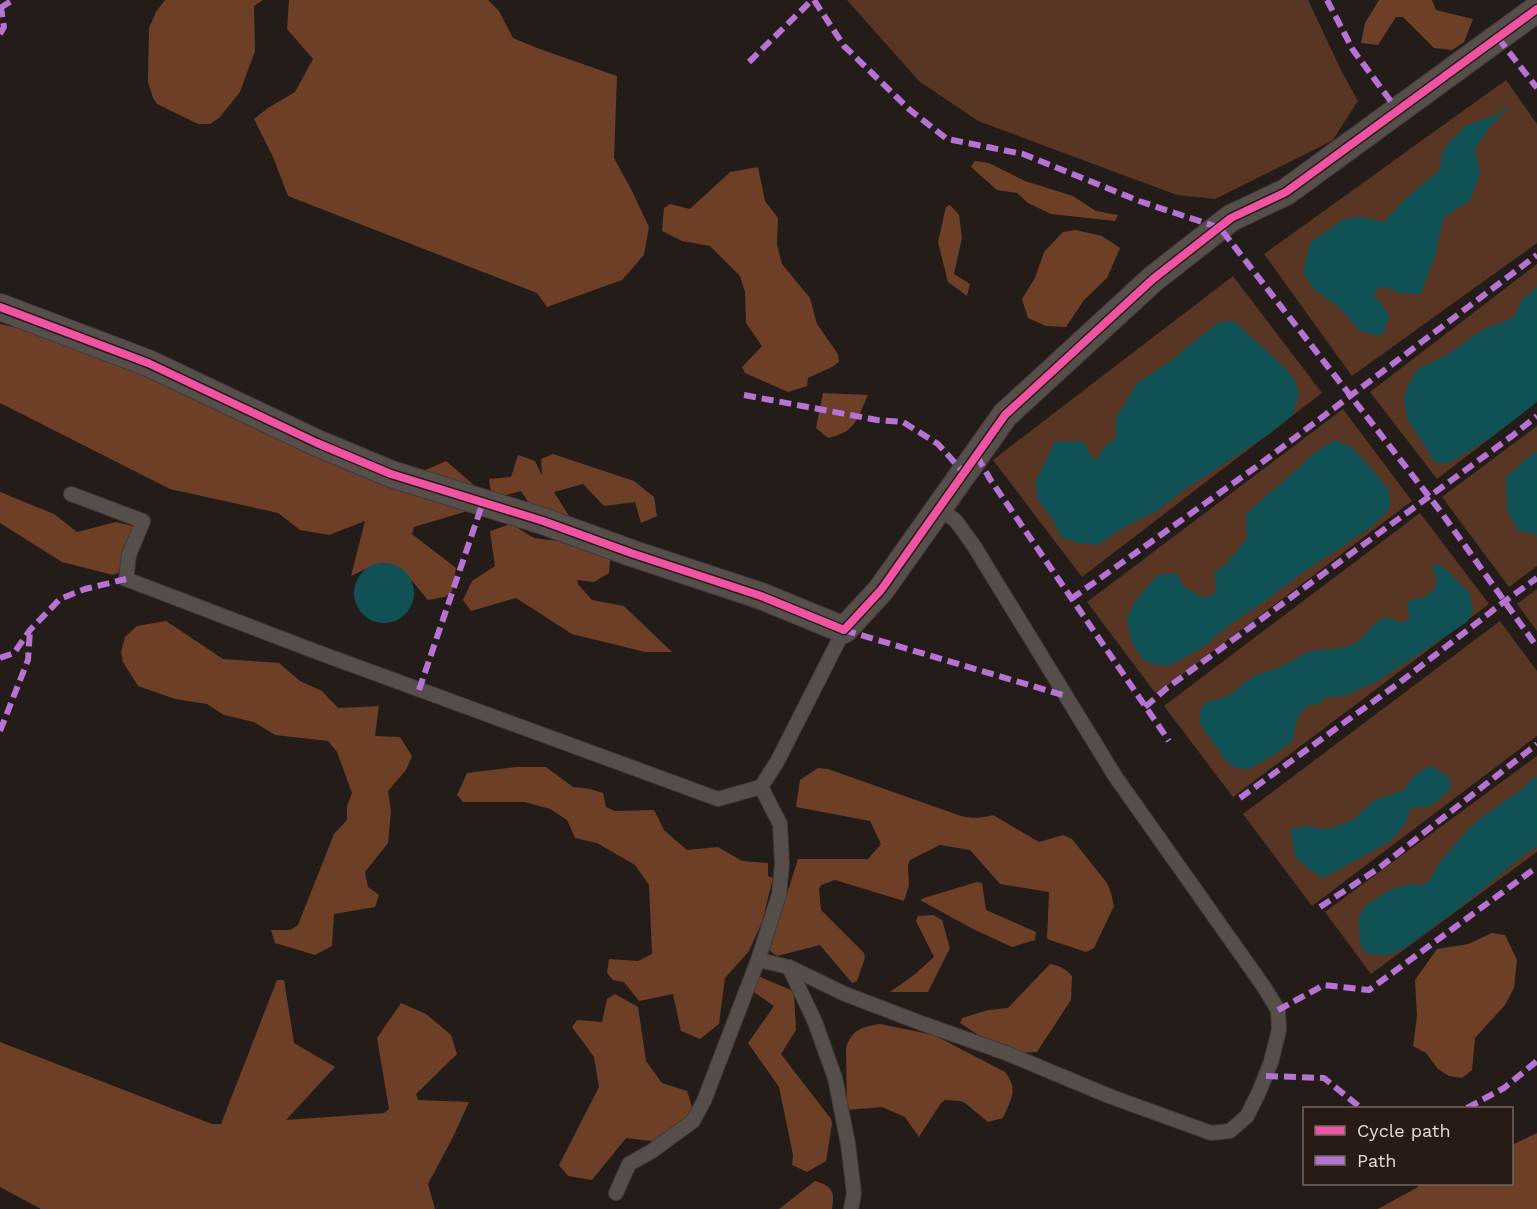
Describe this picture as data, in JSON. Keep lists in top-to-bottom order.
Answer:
{
  "legend": ["Cycle path", "Path"]
}
